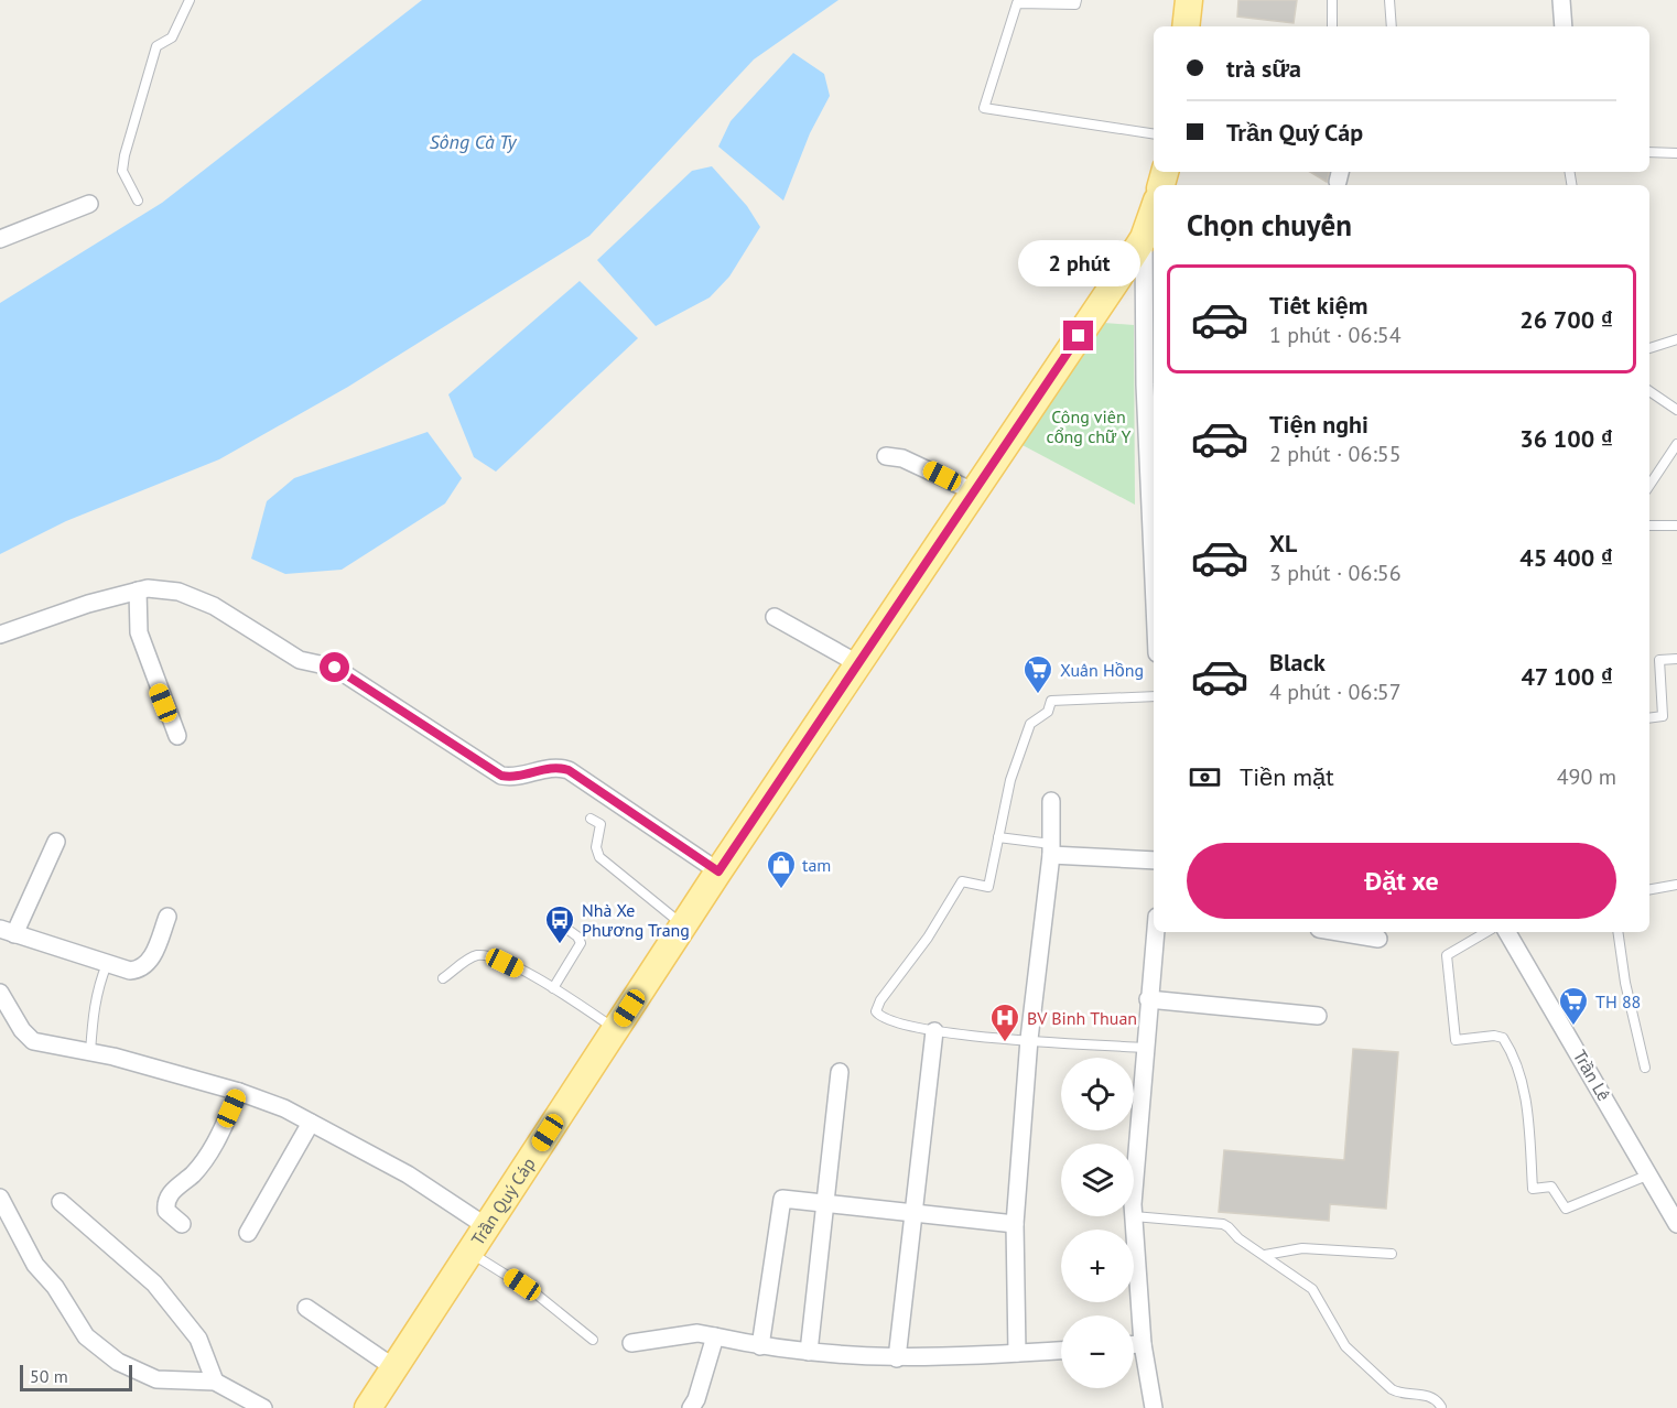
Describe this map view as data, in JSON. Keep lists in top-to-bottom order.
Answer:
{
  "streets": {
    "main road": ["Trần Quý Cáp"],
    "street": ["Trần Lê"]
  },
  "water": ["Sông Cà Ty"],
  "parks": ["Công viên cổng chữ Y"],
  "places": {
    "supermarket": ["Xuân Hồng", "TH 88"],
    "shop": ["tam"],
    "bus stop": ["Nhà Xe Phương Trang"],
    "hospital": ["BV Binh Thuan"]
  },
  "scale_bar": "50 m",
  "page": {
    "banner": ["trà sữa", "Trần Quý Cáp"],
    "heading": "Chọn chuyến",
    "bubble": "2 phút",
    "list": [
      {
        "name": "Tiết kiệm",
        "note": "1 phút · 06:54",
        "value": "26 700 ₫"
      },
      {
        "name": "Tiện nghi",
        "note": "2 phút · 06:55",
        "value": "36 100 ₫"
      },
      {
        "name": "XL",
        "note": "3 phút · 06:56",
        "value": "45 400 ₫"
      },
      {
        "name": "Black",
        "note": "4 phút · 06:57",
        "value": "47 100 ₫"
      }
    ],
    "pay": ["Tiền mặt", "490 m"],
    "buttons": "Đặt xe",
    "map_buttons": ["+", "−"],
    "scale": "50 m"
  }
}
